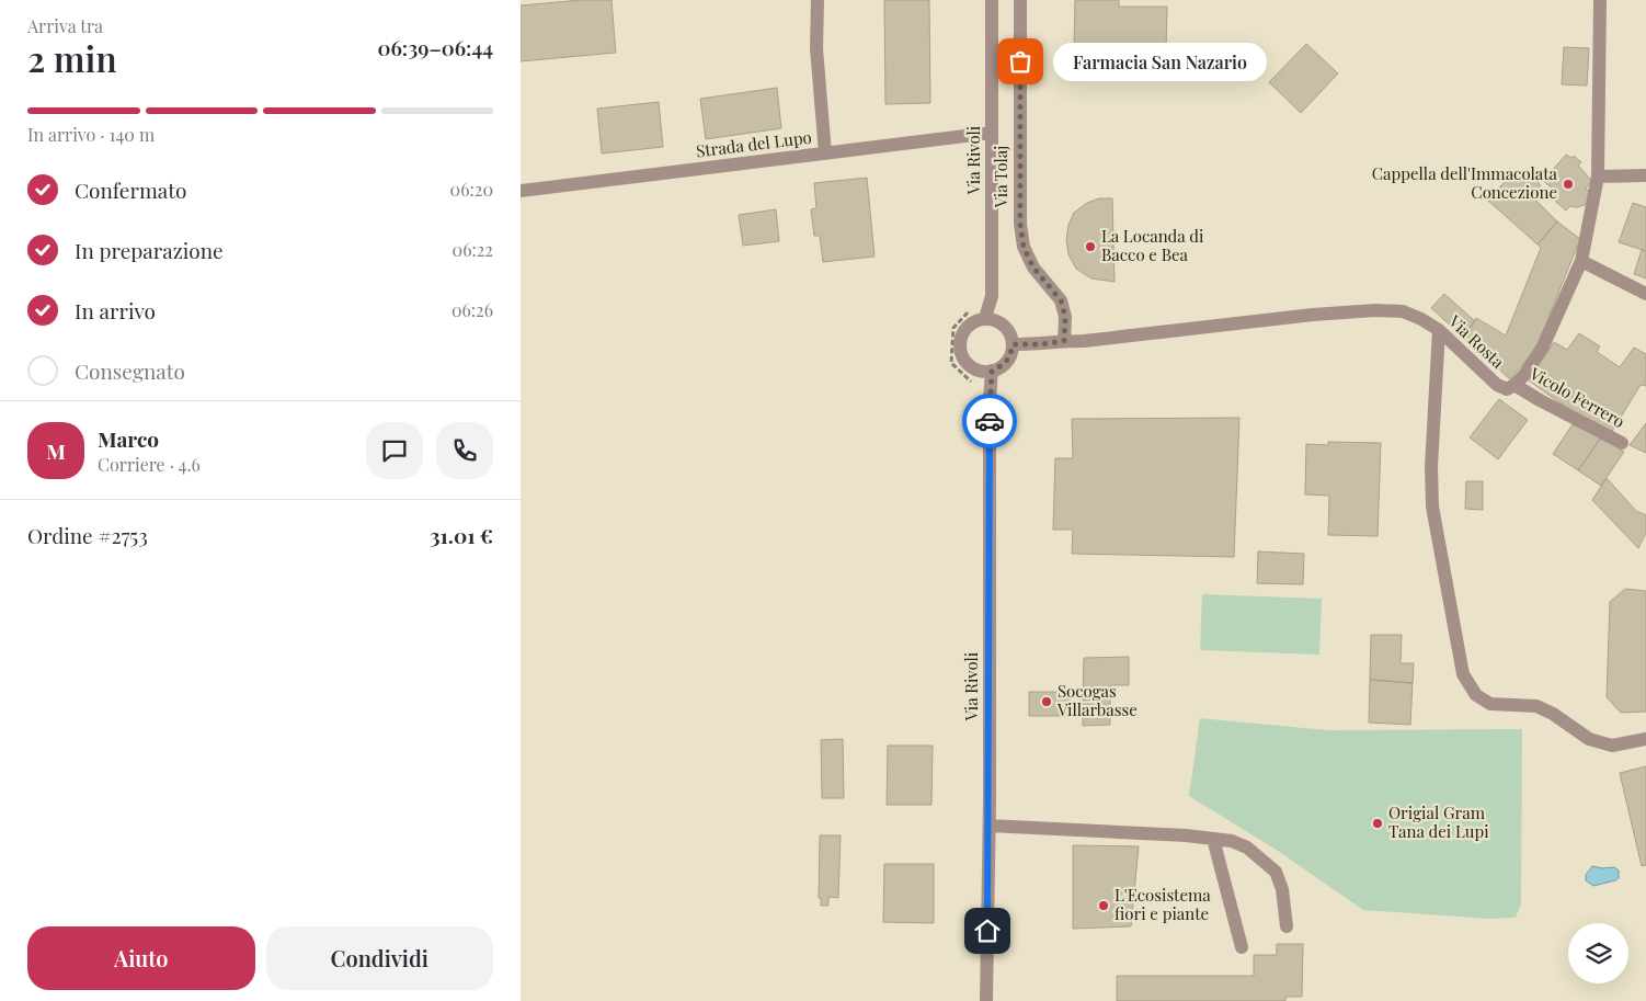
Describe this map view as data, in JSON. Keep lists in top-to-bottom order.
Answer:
{
  "streets": {
    "street": [
      "Strada del Lupo",
      "Via Rivoli",
      "Via Tolaj",
      "Via Rosta",
      "Vicolo Ferrero"
    ]
  },
  "crossings": [
    ["Strada del Lupo", "Via Rivoli"],
    ["Via Rivoli", "Via Rosta"],
    ["Via Tolaj", "Via Rosta"],
    ["Via Rosta", "Vicolo Ferrero"]
  ],
  "places": [
    "Farmacia San Nazario",
    "Cappella dell'Immacolata Concezione",
    "La Locanda di Bacco e Bea",
    "Socogas Villarbasse",
    "Origial Gram Tana dei Lupi",
    "L'Ecosistema fiori e piante"
  ],
  "page": {
    "heading": ["2 min", "Arriva tra", "06:39–06:44"],
    "panel": [
      "Marco",
      "Corriere · 4.6",
      "Ordine #2753",
      "31.01 €"
    ],
    "bubble": "Farmacia San Nazario",
    "bar": "In arrivo · 140 m",
    "list": [
      ["Confermato", "06:20"],
      ["In preparazione", "06:22"],
      ["In arrivo", "06:26"],
      "Consegnato"
    ],
    "round": "M",
    "buttons": ["Aiuto", "Condividi"]
  }
}
